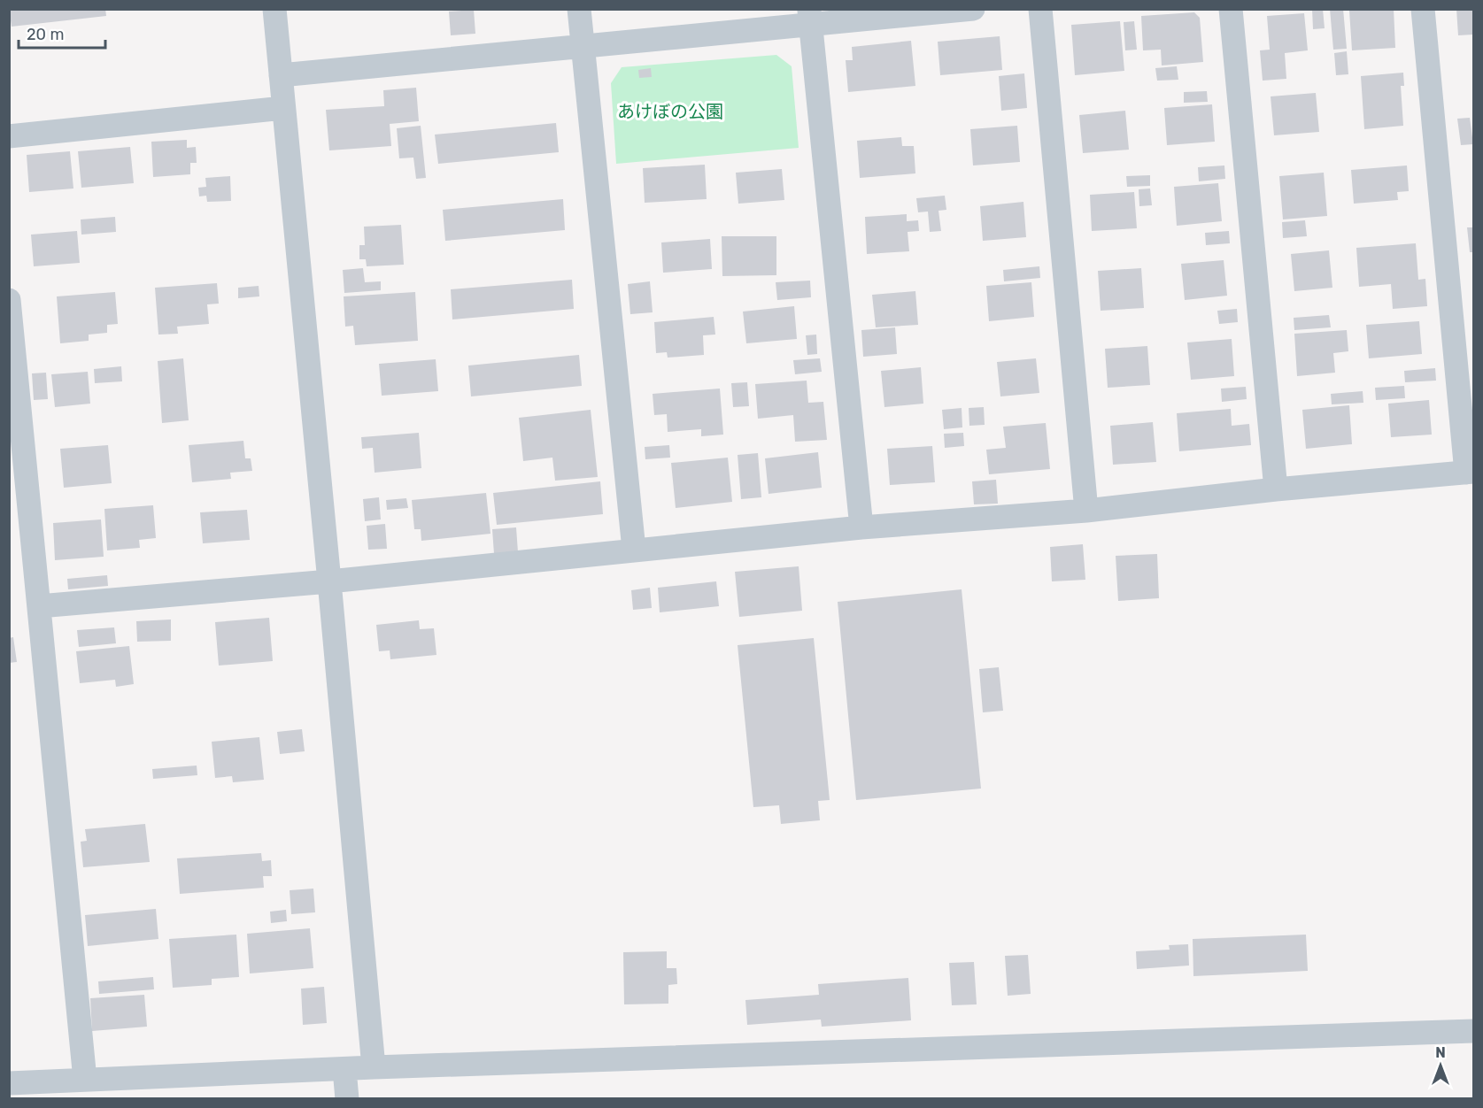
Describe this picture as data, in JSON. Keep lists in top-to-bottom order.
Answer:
{
  "parks": ["あけぼの公園"],
  "scale_bar": "20 m",
  "north": "top"
}
